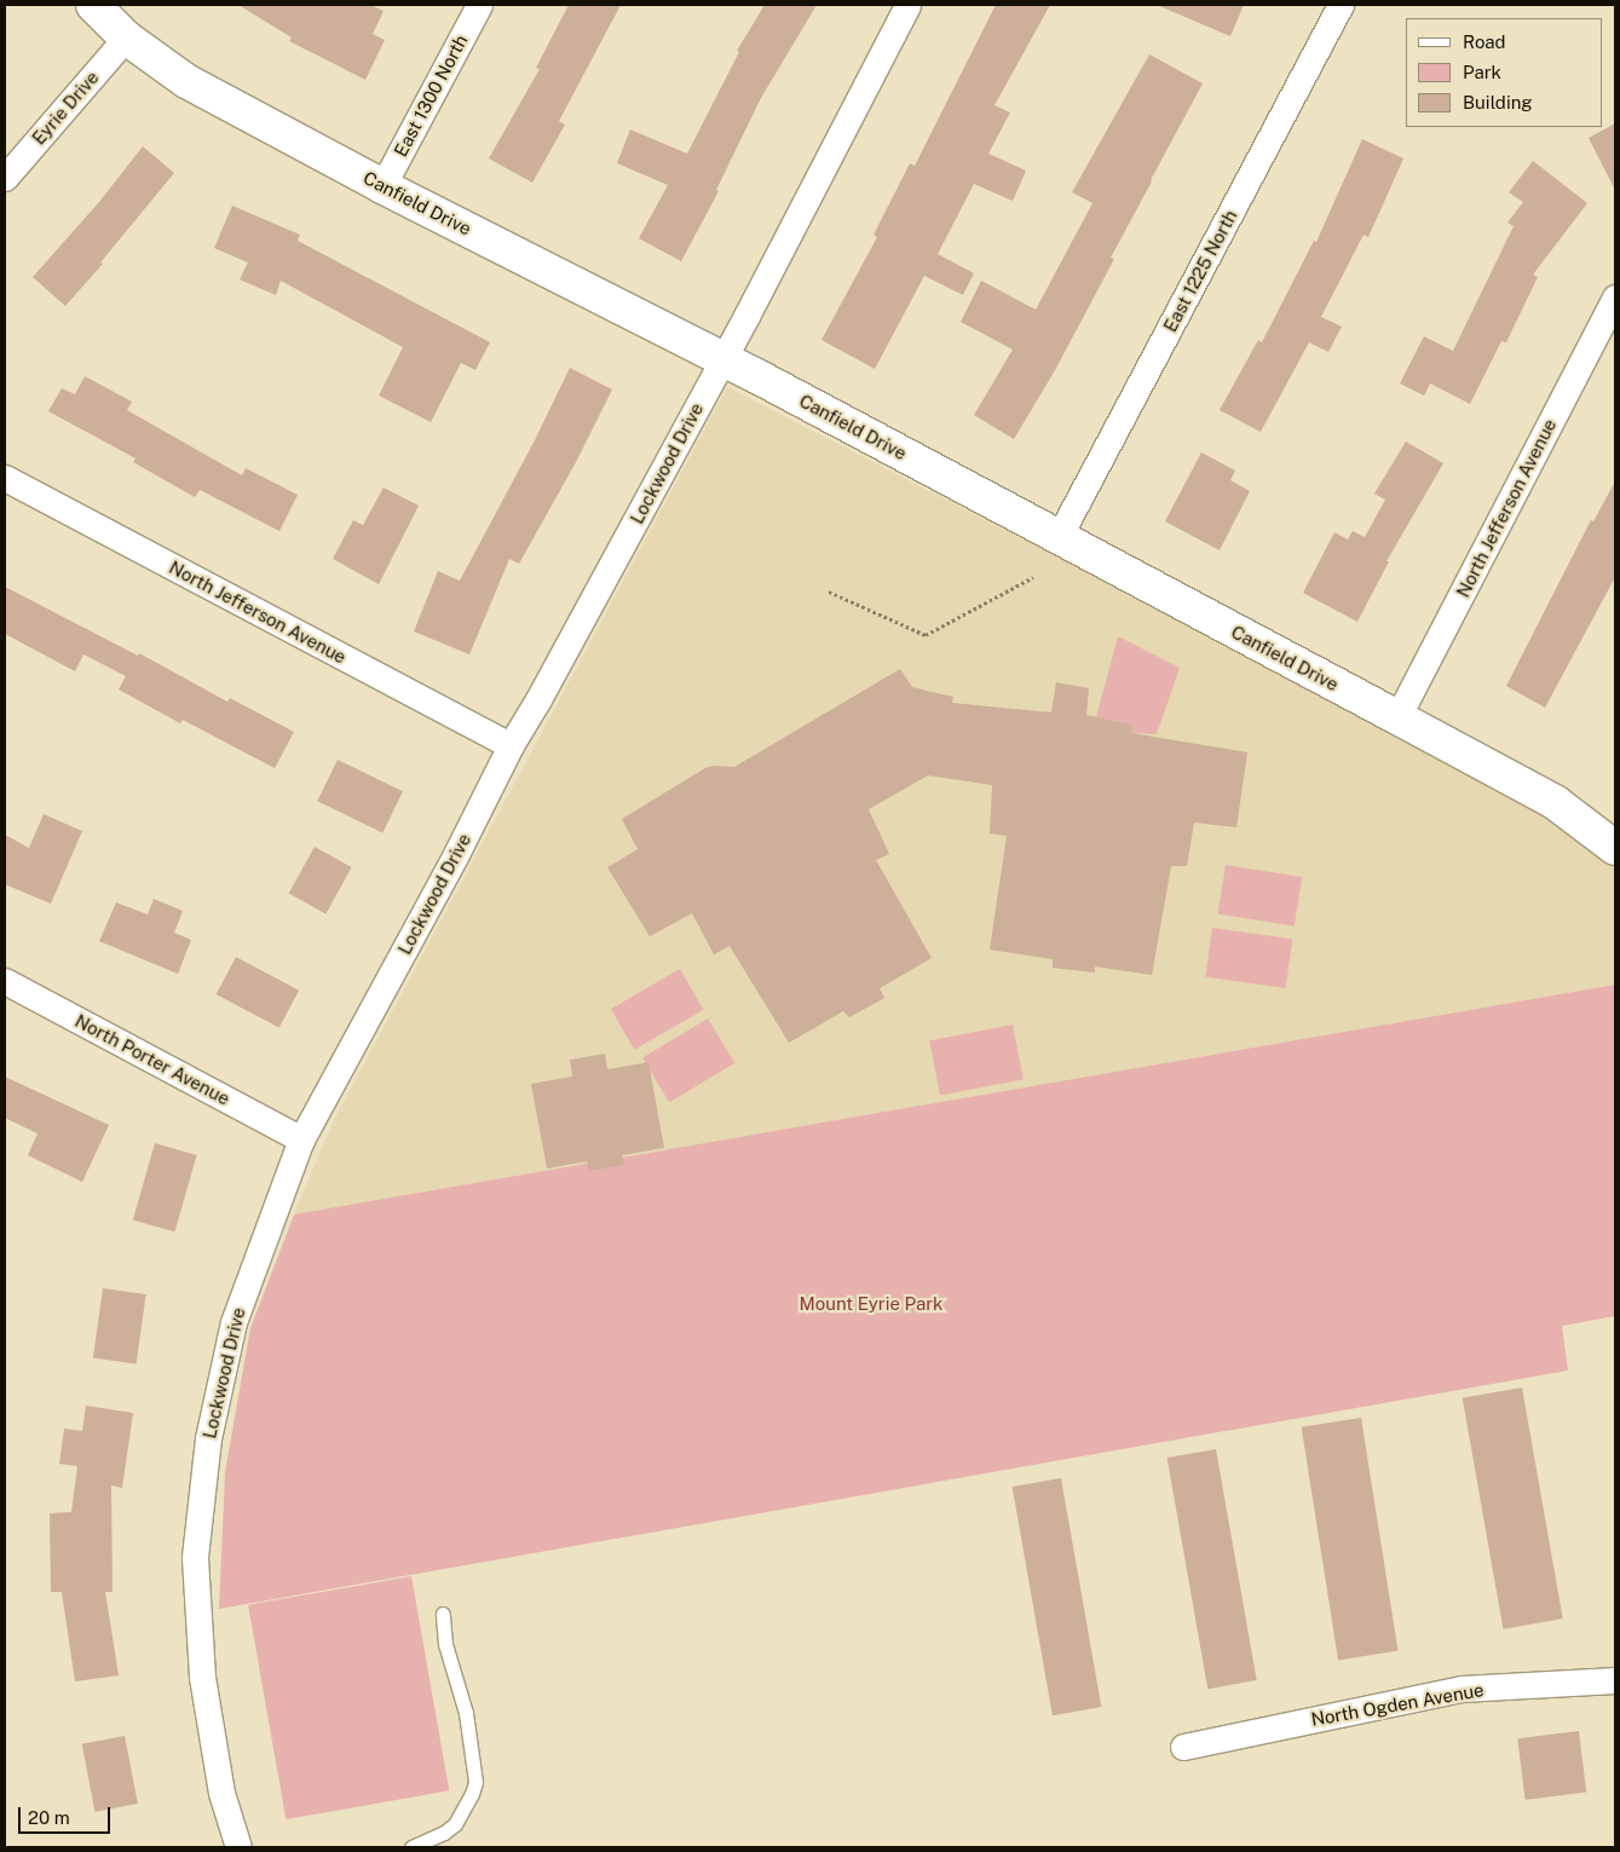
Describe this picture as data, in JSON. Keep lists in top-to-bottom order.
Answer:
{
  "streets": {
    "street": [
      "East 1300 North",
      "Eyrie Drive",
      "Canfield Drive",
      "East 1225 North",
      "Lockwood Drive",
      "North Jefferson Avenue",
      "North Porter Avenue",
      "North Ogden Avenue"
    ]
  },
  "crossings": [
    ["East 1300 North", "Canfield Drive"],
    ["Eyrie Drive", "Canfield Drive"],
    ["Canfield Drive", "East 1225 North"],
    ["Canfield Drive", "Lockwood Drive"],
    ["Canfield Drive", "North Jefferson Avenue"],
    ["Lockwood Drive", "North Jefferson Avenue"],
    ["Lockwood Drive", "North Porter Avenue"]
  ],
  "parks": ["Mount Eyrie Park"],
  "legend": ["Road", "Park", "Building"],
  "scale_bar": "20 m"
}
